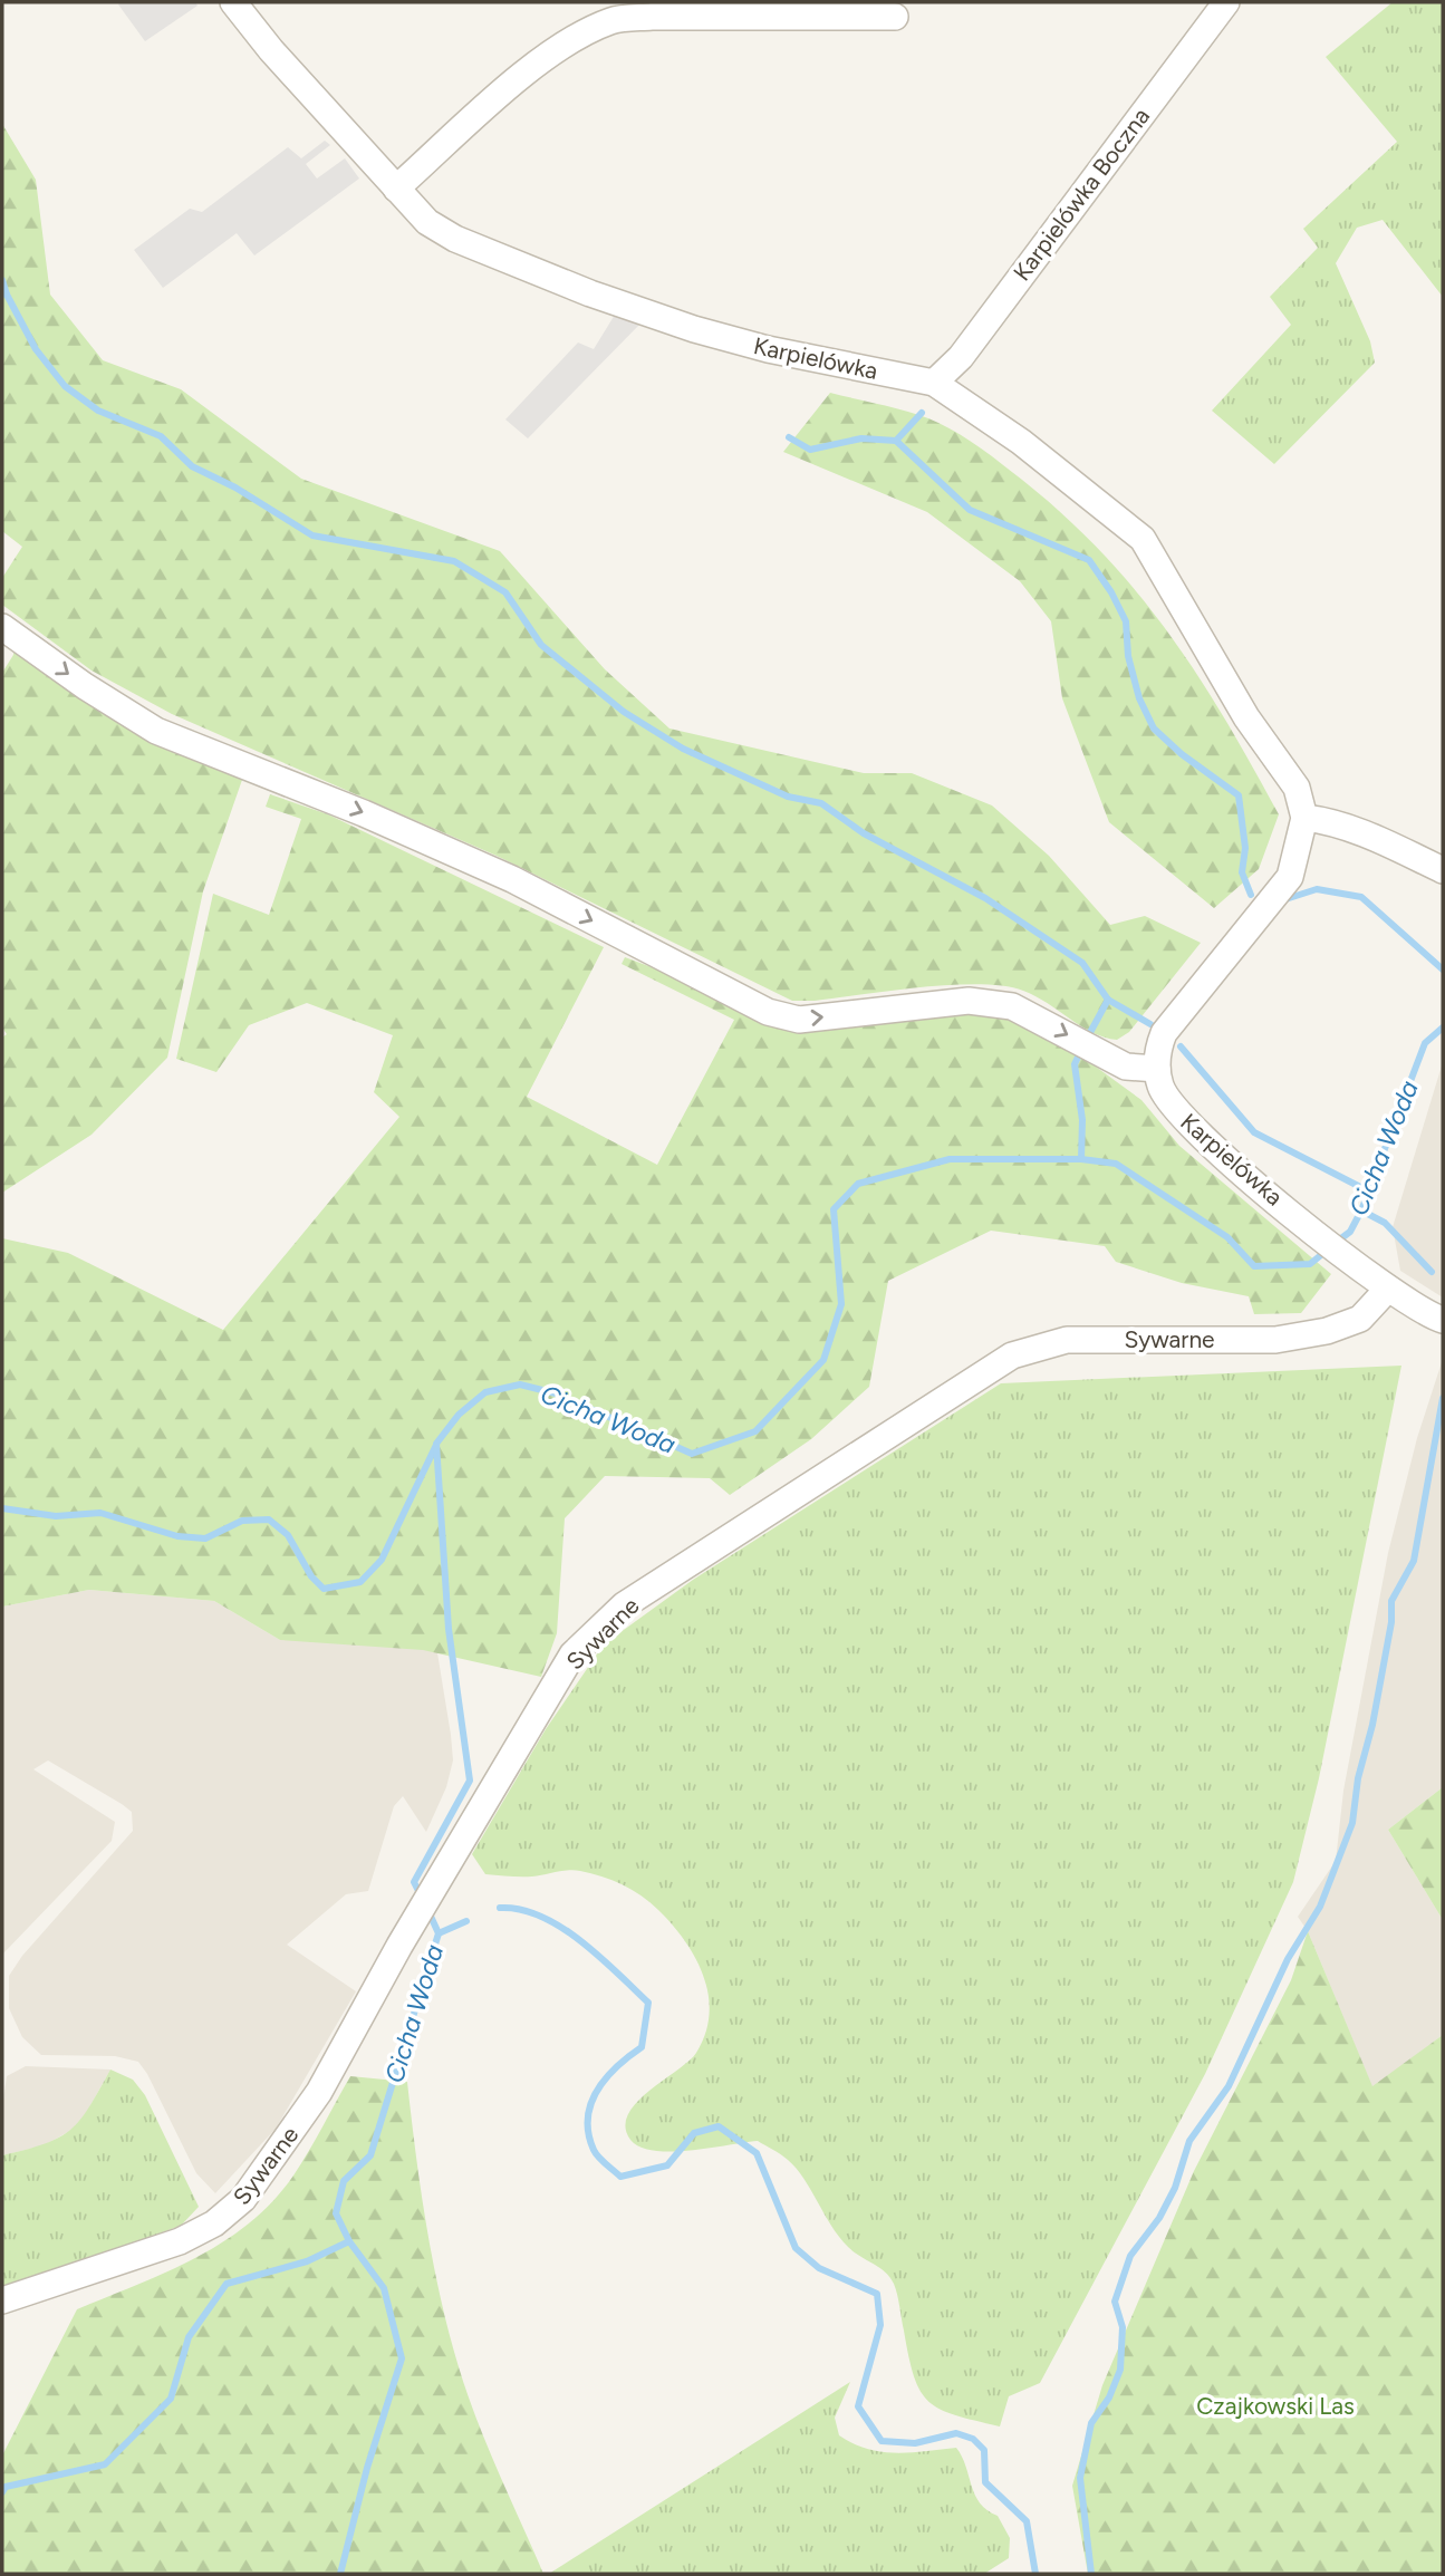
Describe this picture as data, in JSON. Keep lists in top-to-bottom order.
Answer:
{
  "streets": {
    "street": ["Karpielówka Boczna", "Karpielówka", "Sywarne"]
  },
  "crossings": [
    ["Karpielówka Boczna", "Karpielówka"],
    ["Karpielówka", "Sywarne"]
  ],
  "water": ["Cicha Woda"],
  "parks": ["Czajkowski Las"]
}
